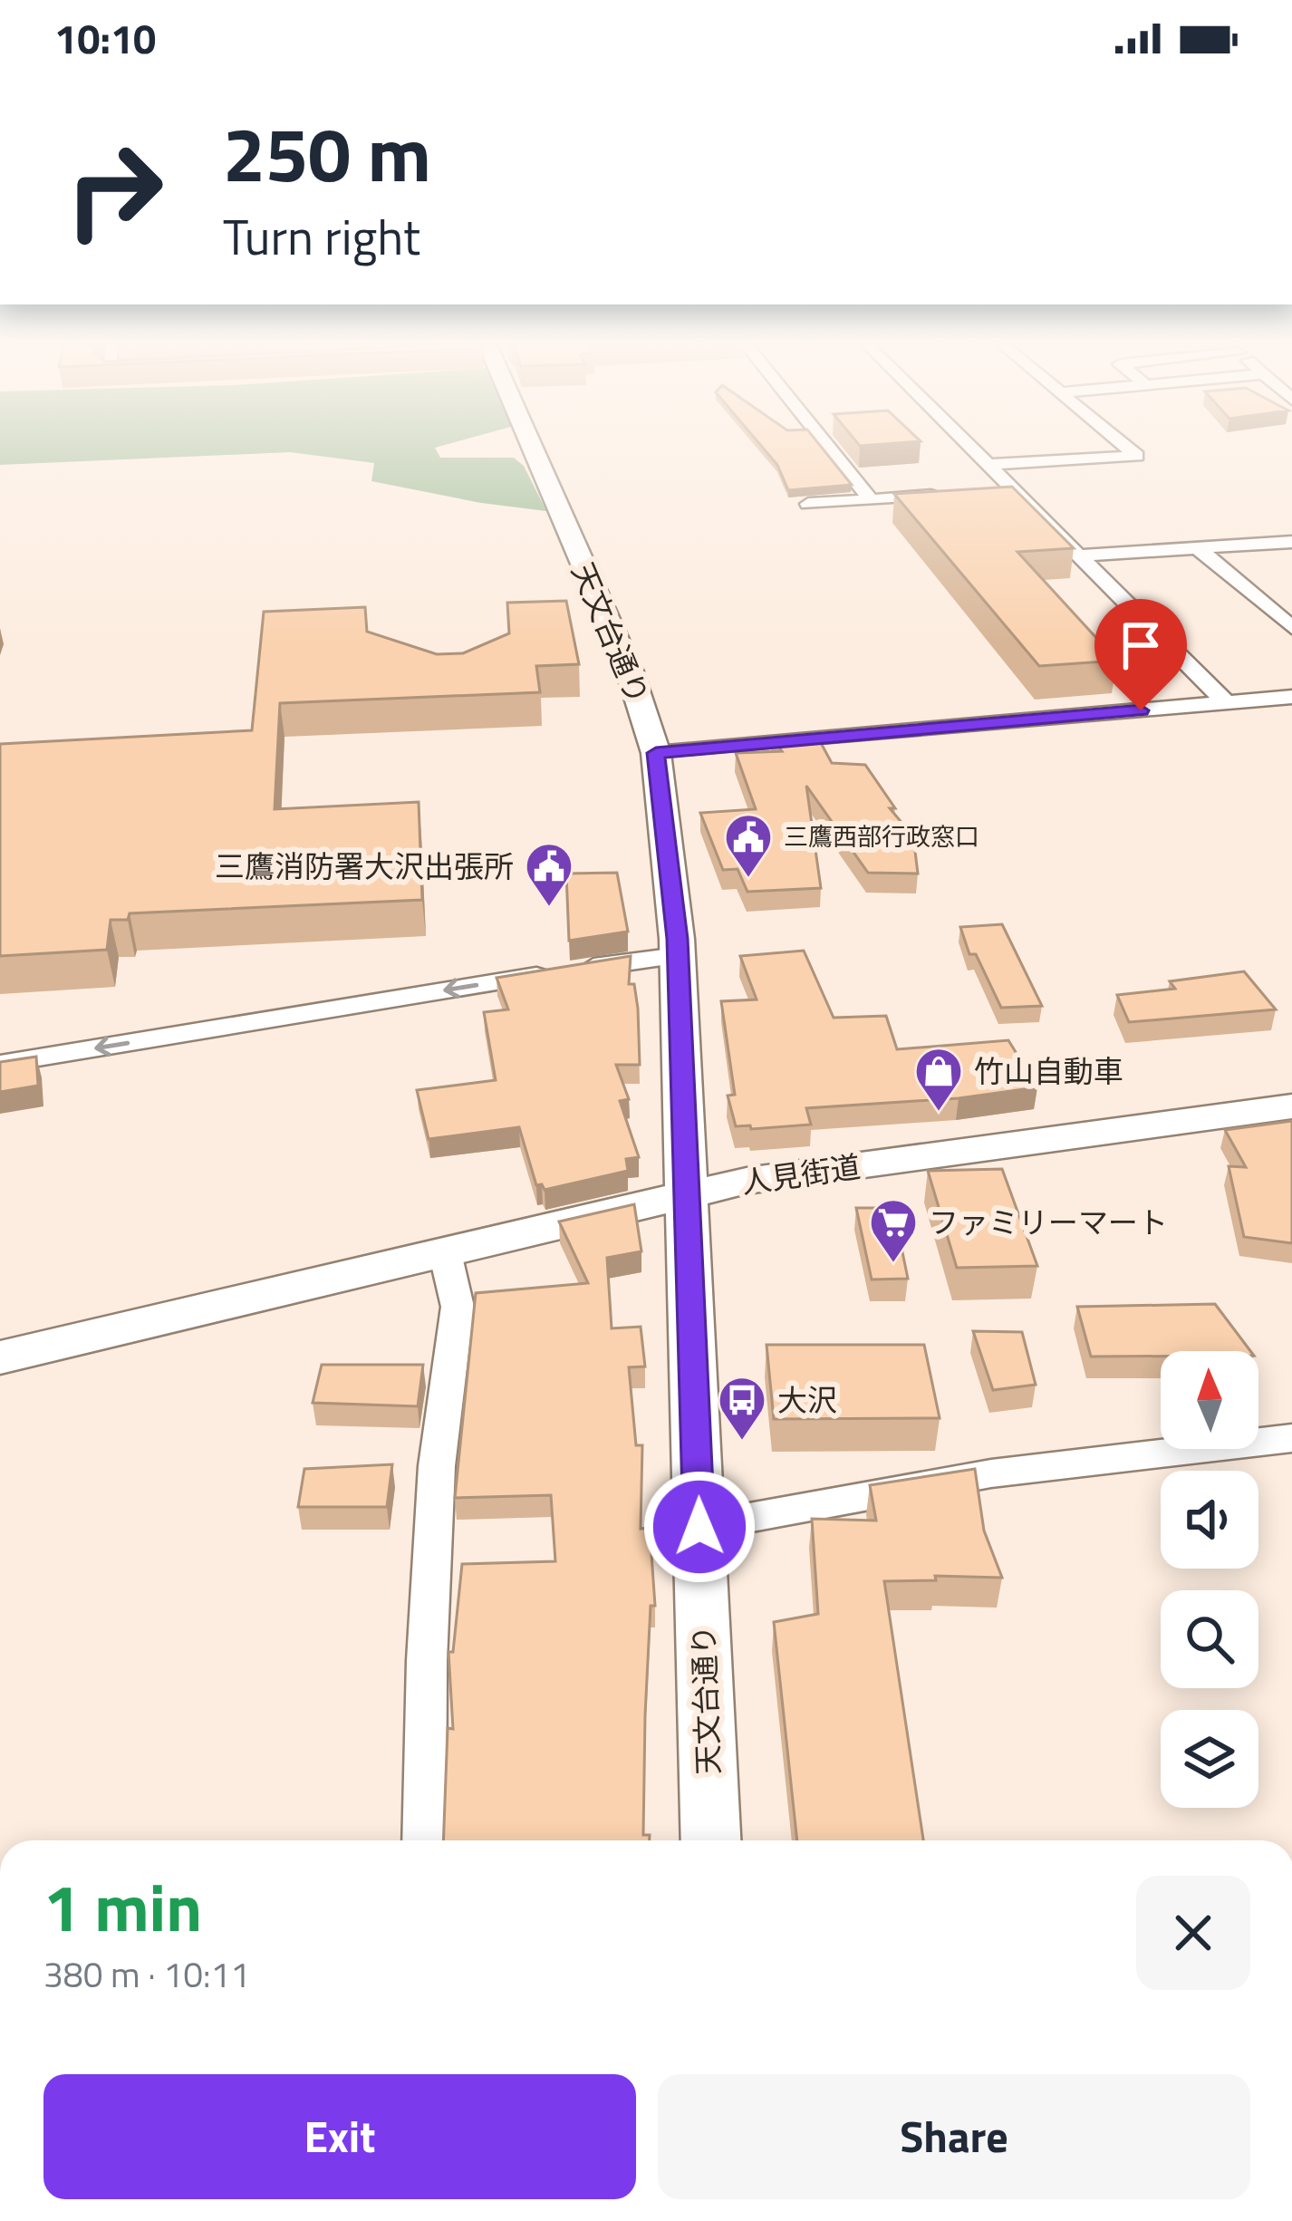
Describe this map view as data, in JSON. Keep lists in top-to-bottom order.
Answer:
{
  "streets": {
    "main road": ["天文台通り", "人見街道"]
  },
  "crossings": [
    ["天文台通り", "人見街道"]
  ],
  "places": {
    "public building": ["三鷹西部行政窓口", "三鷹消防署大沢出張所"],
    "shop": ["竹山自動車"],
    "supermarket": ["ファミリーマート"],
    "bus stop": ["大沢"]
  },
  "north": "top",
  "page": {
    "status": "10:10",
    "turn": ["250 m", "Turn right"],
    "heading": ["1 min", "380 m · 10:11"],
    "buttons": ["Exit", "Share"]
  }
}
